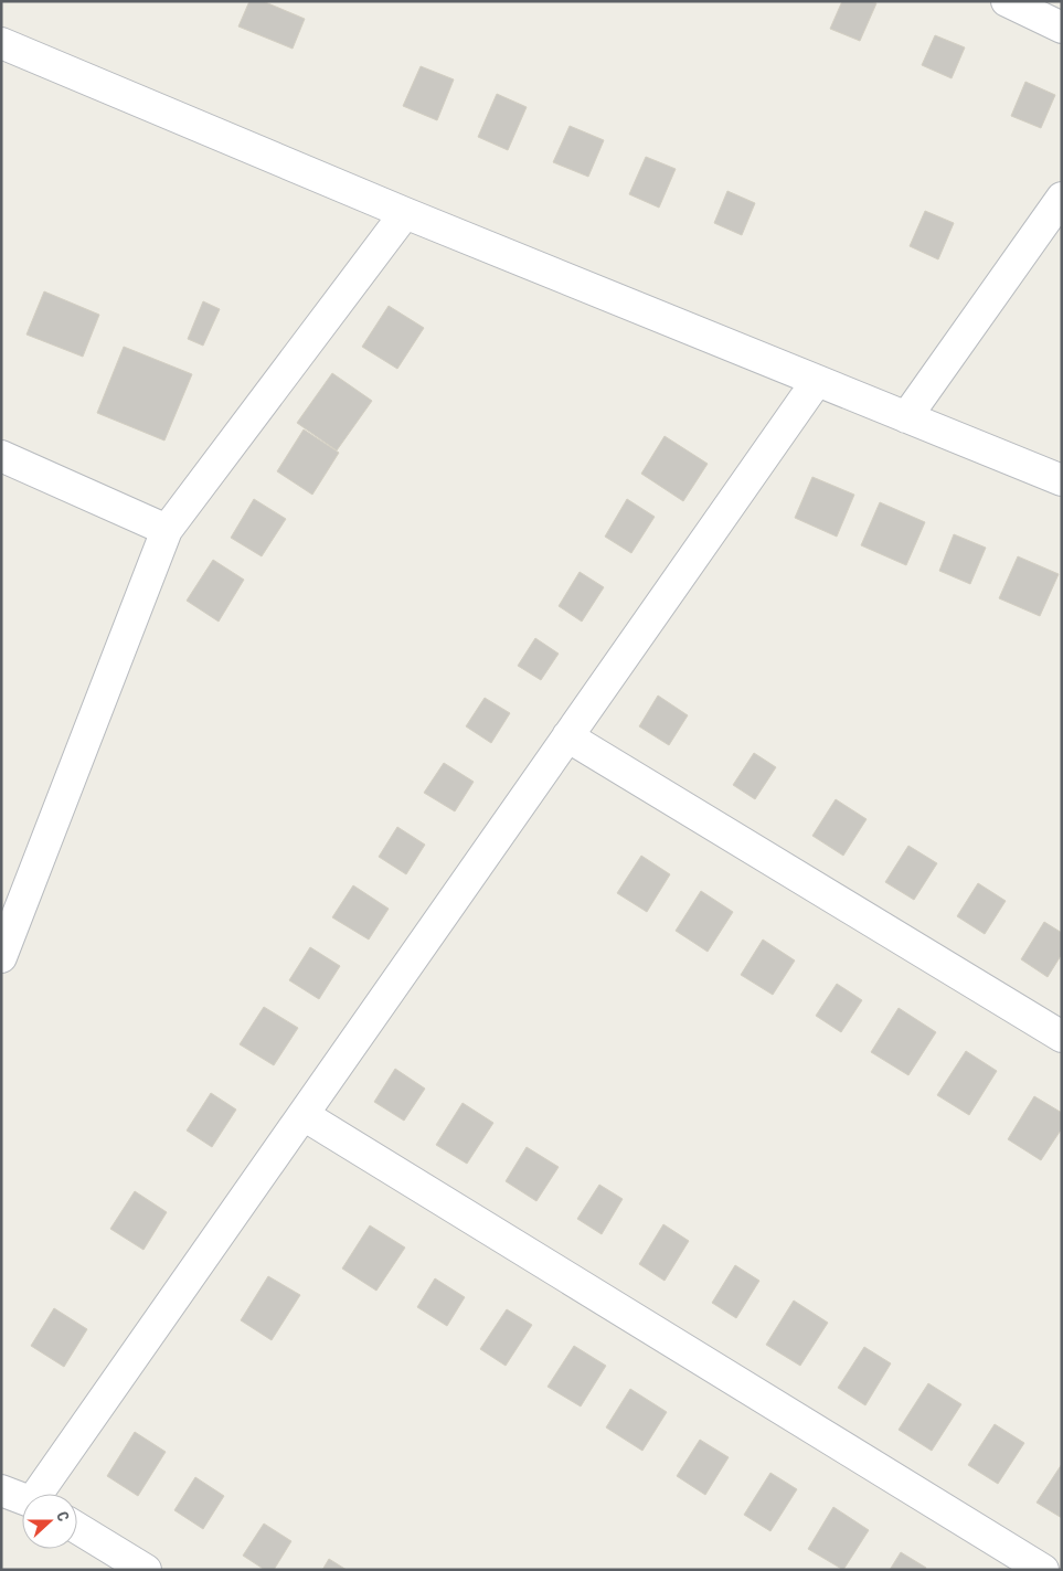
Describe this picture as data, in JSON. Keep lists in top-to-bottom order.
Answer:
{
  "north": "right"
}
